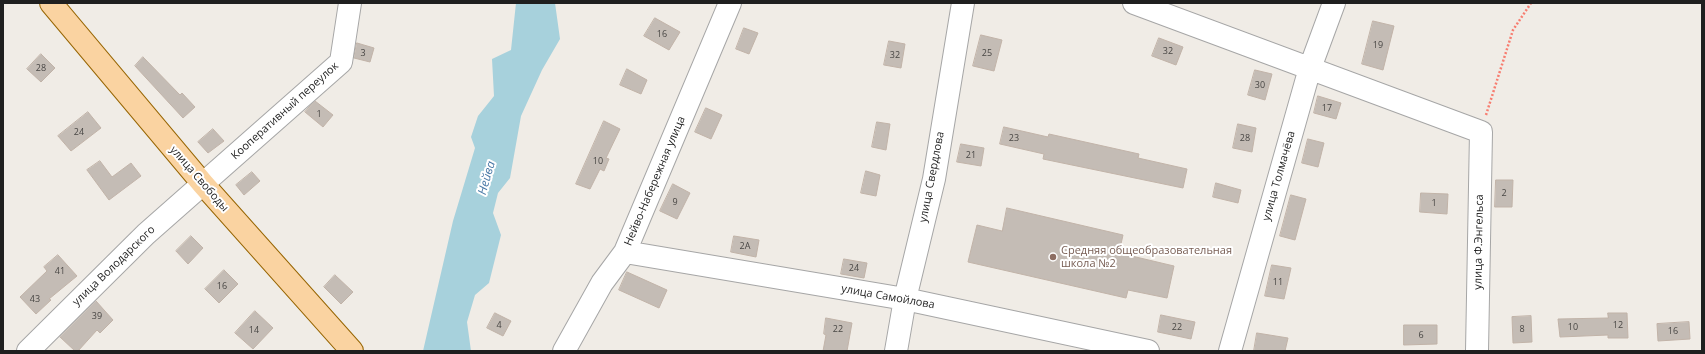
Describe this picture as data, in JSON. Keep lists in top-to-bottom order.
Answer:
{
  "streets": {
    "main road": ["улица Свободы"],
    "street": [
      "Кооперативный переулок",
      "улица Толмачёва",
      "улица Свердлова",
      "Нейво-Набережная улица",
      "улица Ф.Энгельса",
      "улица Володарского",
      "улица Самойлова"
    ]
  },
  "crossings": [
    ["Кооперативный переулок", "улица Свободы"],
    ["Кооперативный переулок", "улица Володарского"],
    ["улица Свердлова", "улица Самойлова"],
    ["улица Свободы", "улица Володарского"],
    ["Нейво-Набережная улица", "улица Самойлова"]
  ],
  "water": ["Нейва"],
  "places": ["Средняя общеобразовательная школа №2"],
  "house_numbers": [
    "16",
    "19",
    "32",
    "3",
    "25",
    "32",
    "28",
    "30",
    "17",
    "1",
    "24",
    "23",
    "28",
    "21",
    "10",
    "2",
    "9",
    "1",
    "2А",
    "24",
    "41",
    "11",
    "16",
    "43",
    "39",
    "4",
    "12",
    "22",
    "10",
    "22",
    "8",
    "14",
    "16",
    "6"
  ]
}
